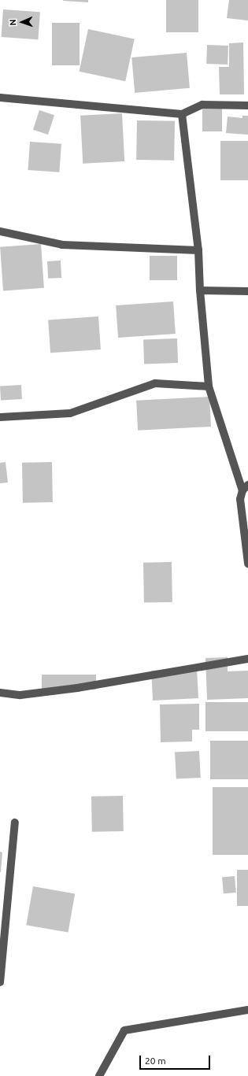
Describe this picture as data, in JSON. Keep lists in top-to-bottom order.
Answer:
{
  "scale_bar": "20 m",
  "north": "left"
}
